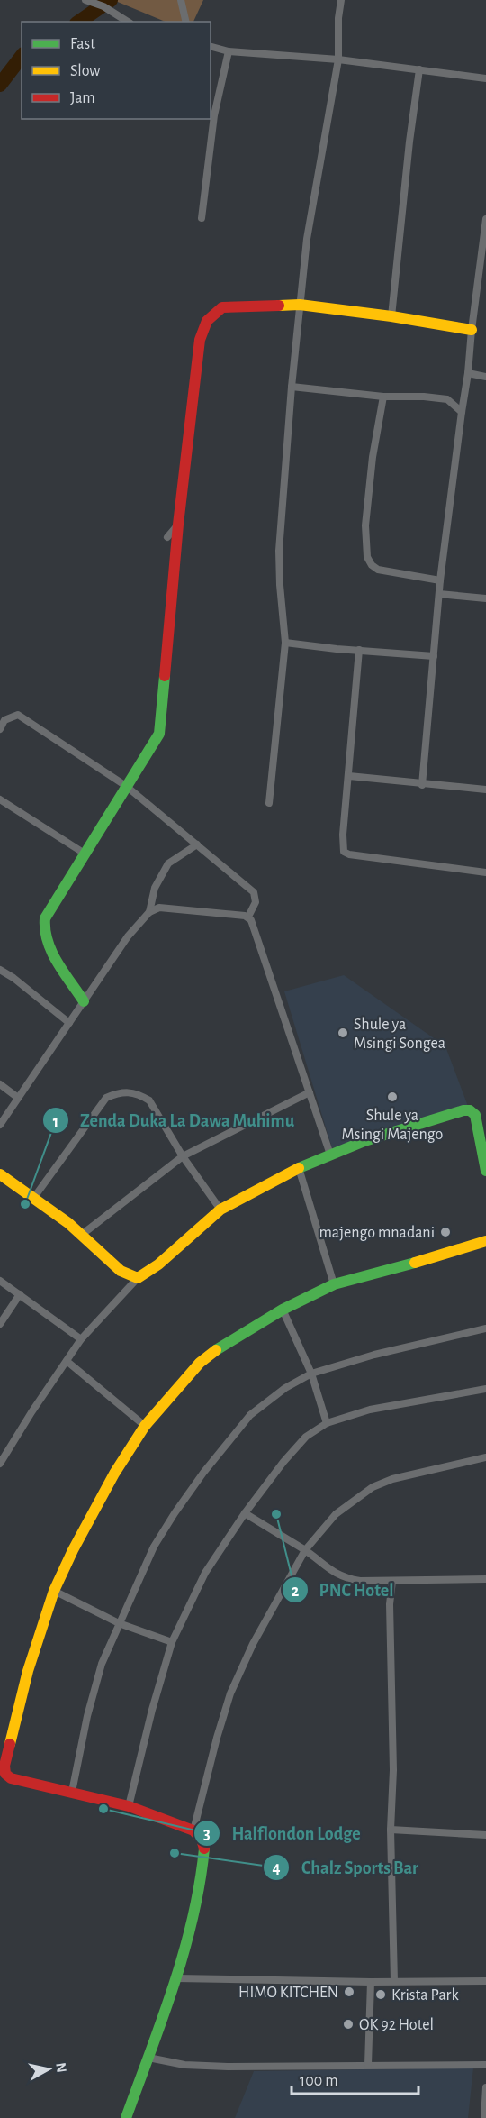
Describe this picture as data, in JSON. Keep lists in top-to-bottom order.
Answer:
{
  "places": [
    "Shule ya Msingi Songea",
    "Shule ya Msingi Majengo",
    "Zenda Duka La Dawa Muhimu",
    "majengo mnadani",
    "PNC Hotel",
    "Halflondon Lodge",
    "Chalz Sports Bar",
    "HIMO KITCHEN",
    "Krista Park",
    "OK 92 Hotel"
  ],
  "legend": ["Fast", "Slow", "Jam"],
  "scale_bar": "100 m",
  "north": "right"
}
